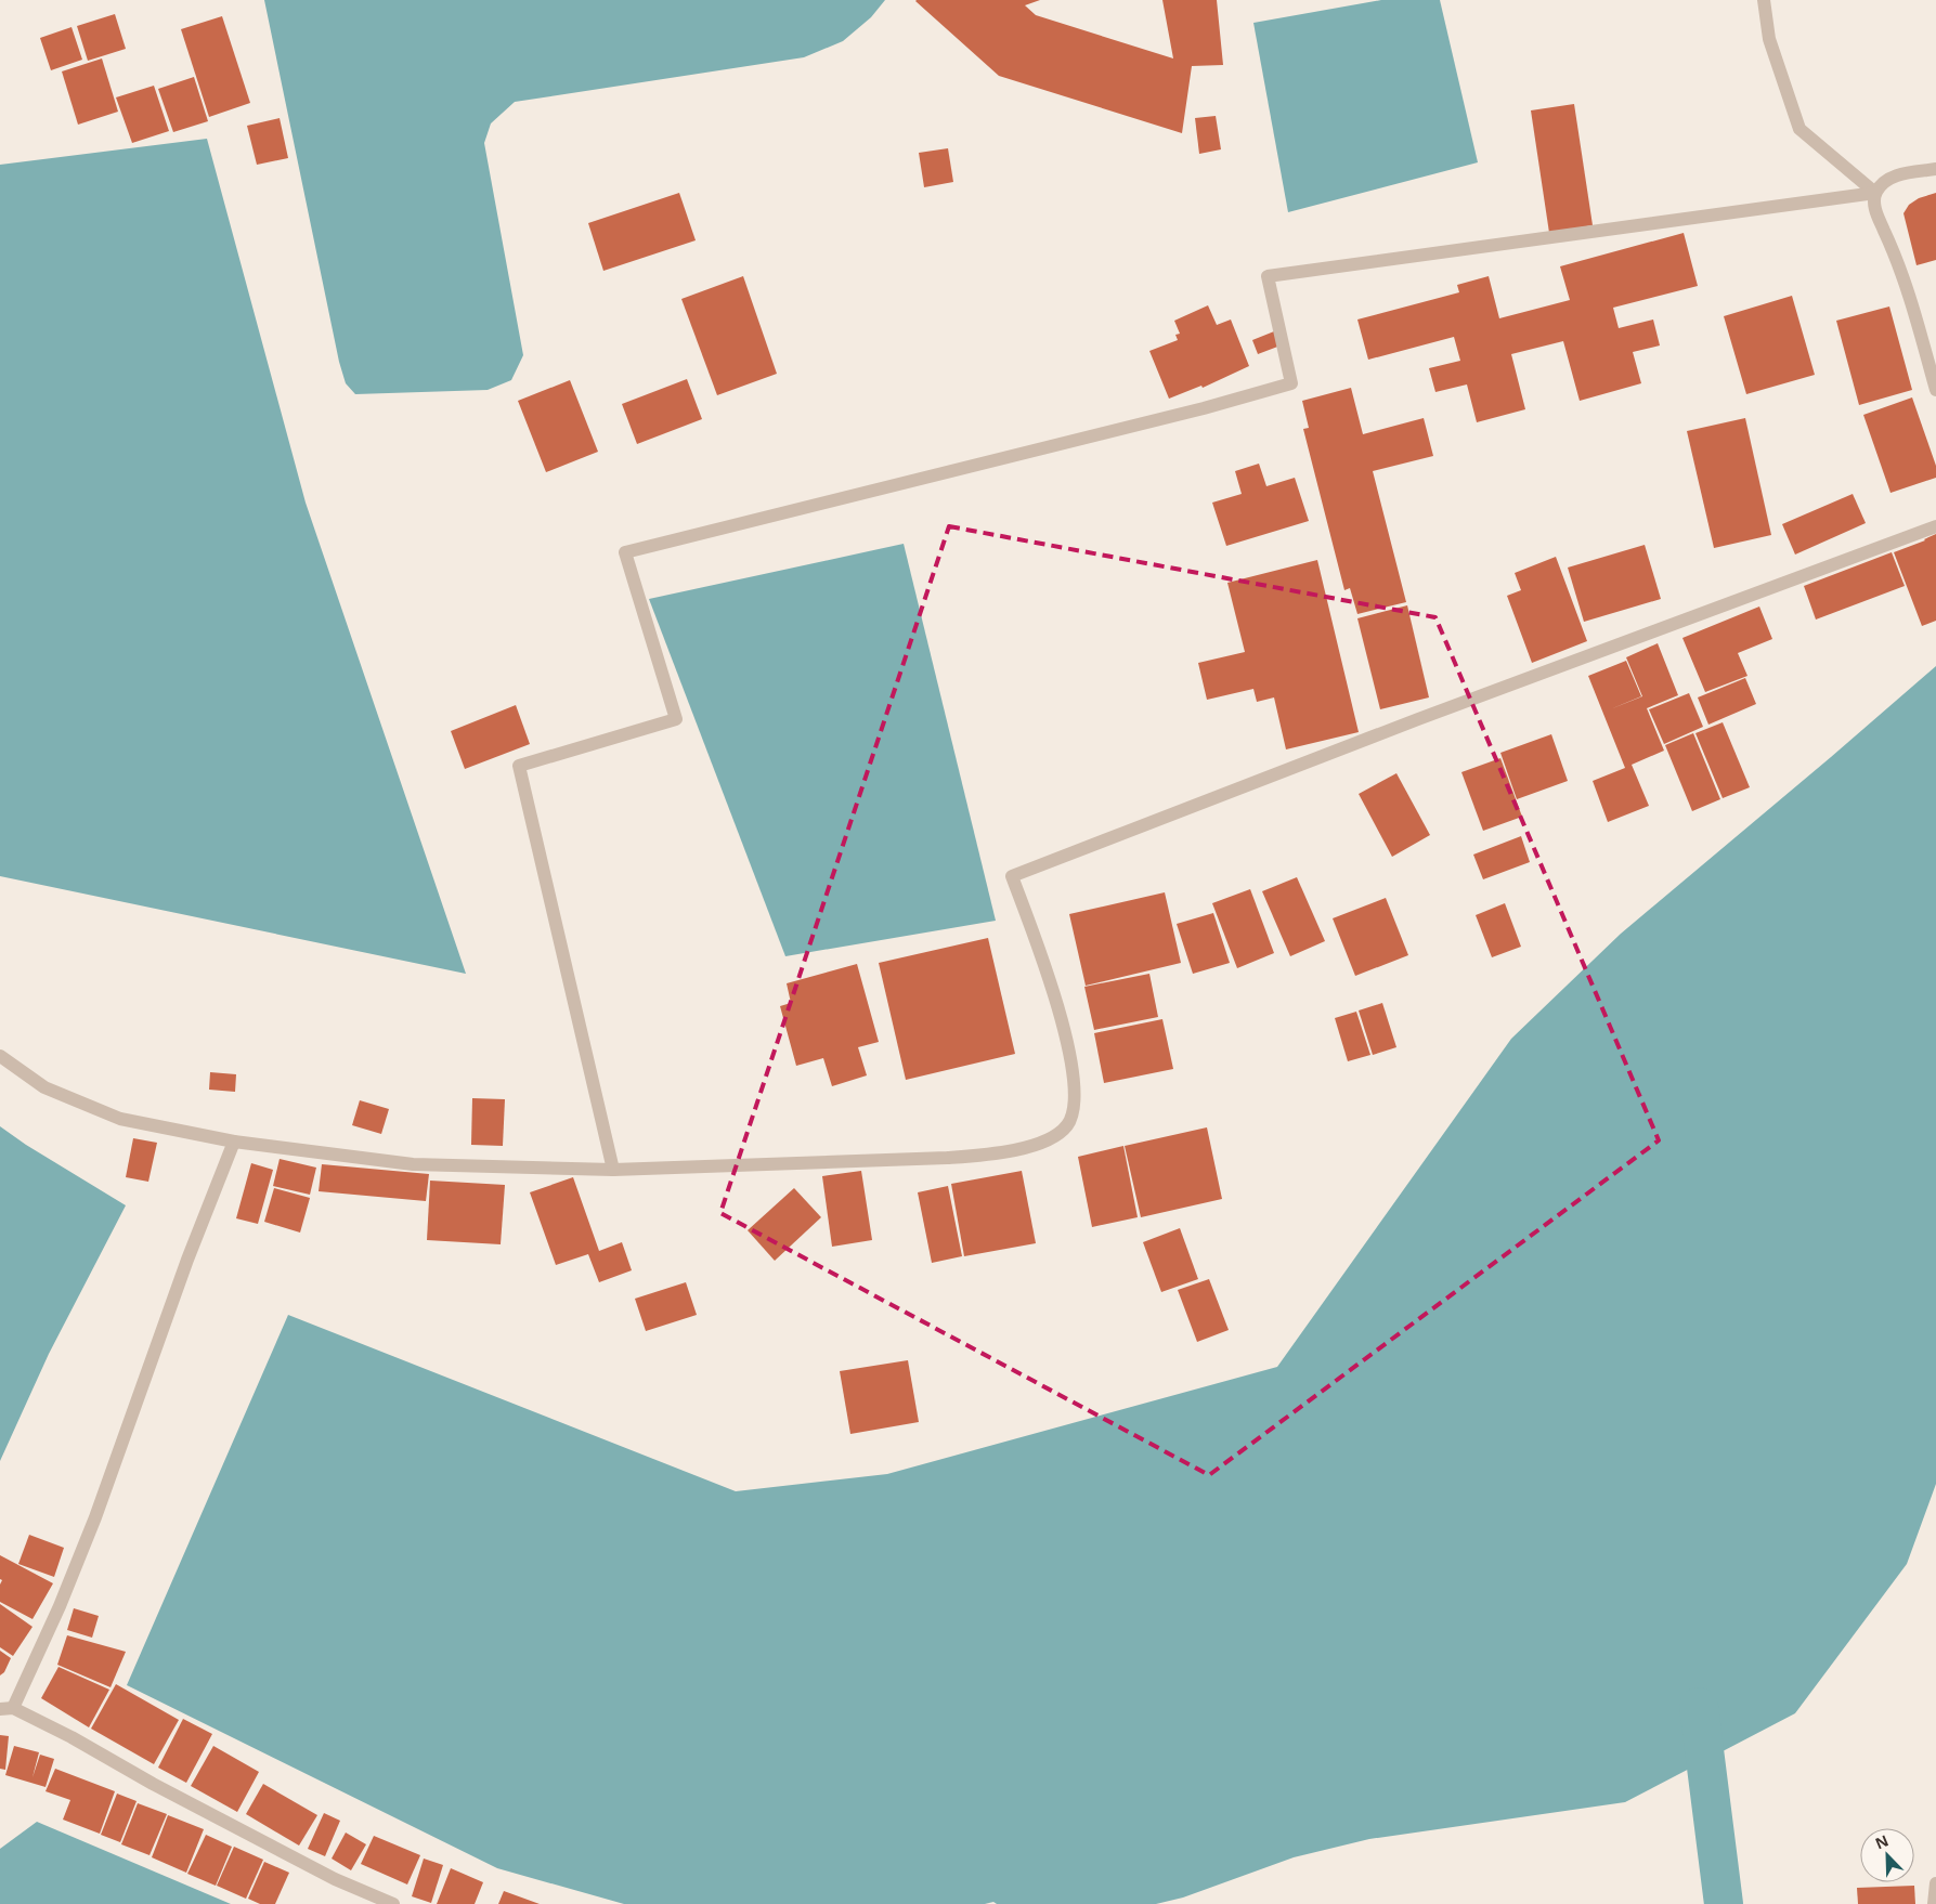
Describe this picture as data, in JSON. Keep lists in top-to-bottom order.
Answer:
{
  "north": "top left"
}
